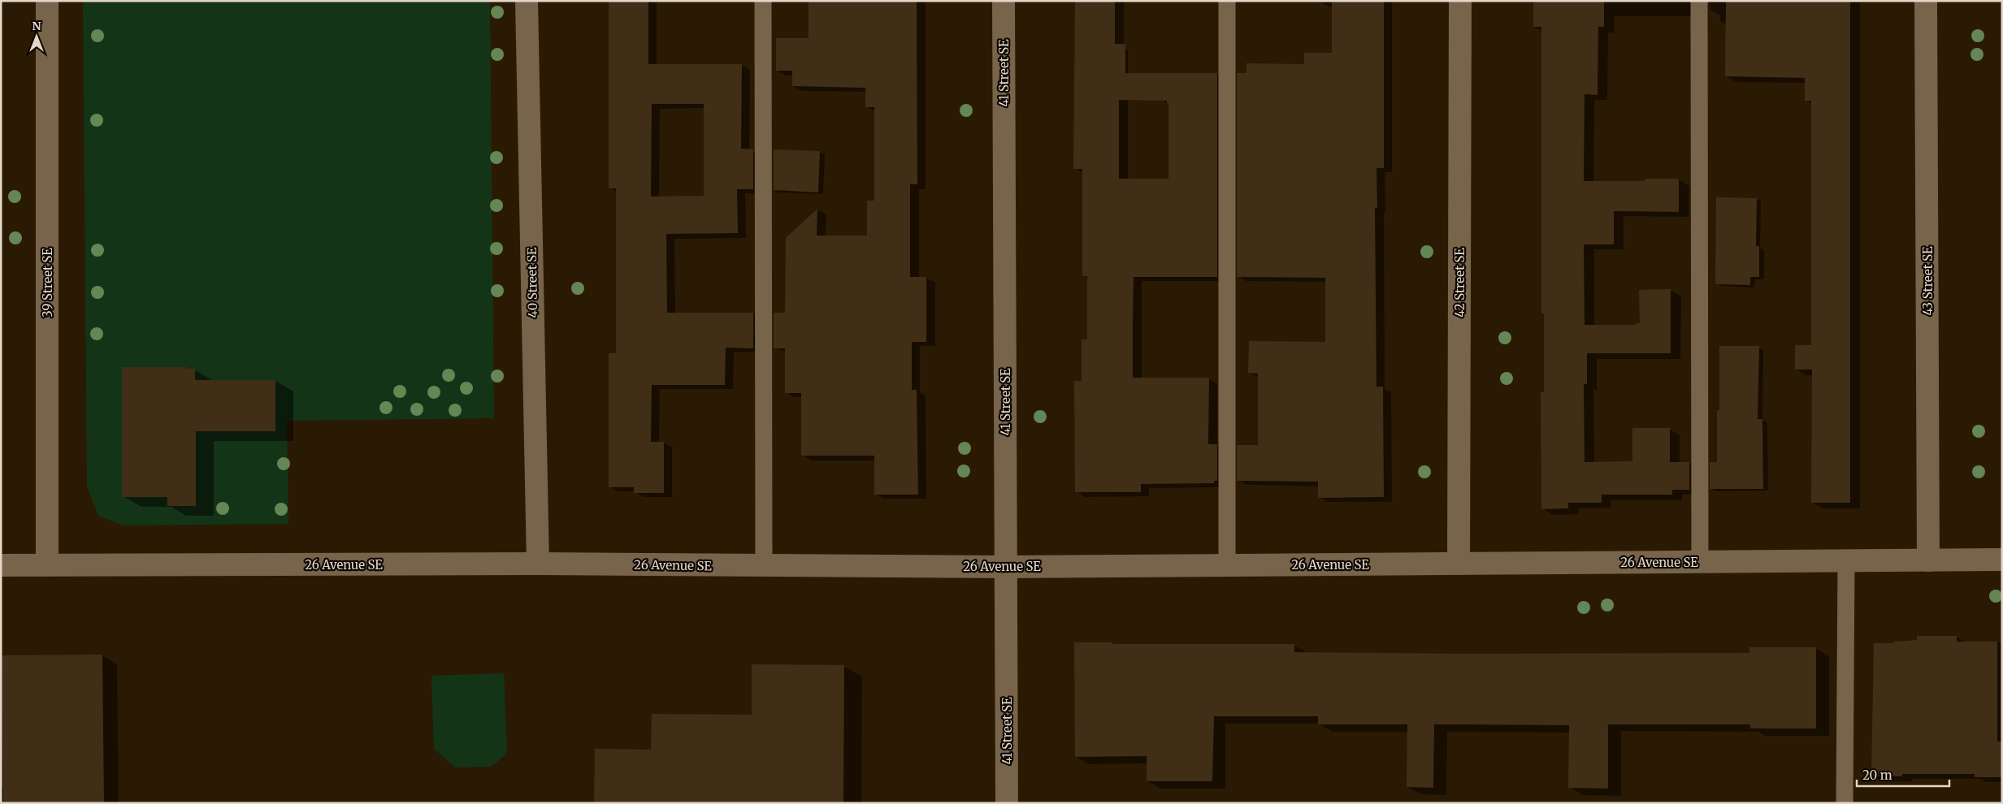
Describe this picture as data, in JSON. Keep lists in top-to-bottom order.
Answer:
{
  "streets": {
    "street": [
      "41 Street SE",
      "43 Street SE",
      "39 Street SE",
      "40 Street SE",
      "42 Street SE",
      "26 Avenue SE"
    ]
  },
  "crossings": [
    ["41 Street SE", "26 Avenue SE"],
    ["43 Street SE", "26 Avenue SE"],
    ["39 Street SE", "26 Avenue SE"],
    ["40 Street SE", "26 Avenue SE"],
    ["42 Street SE", "26 Avenue SE"]
  ],
  "scale_bar": "20 m",
  "north": "top"
}
